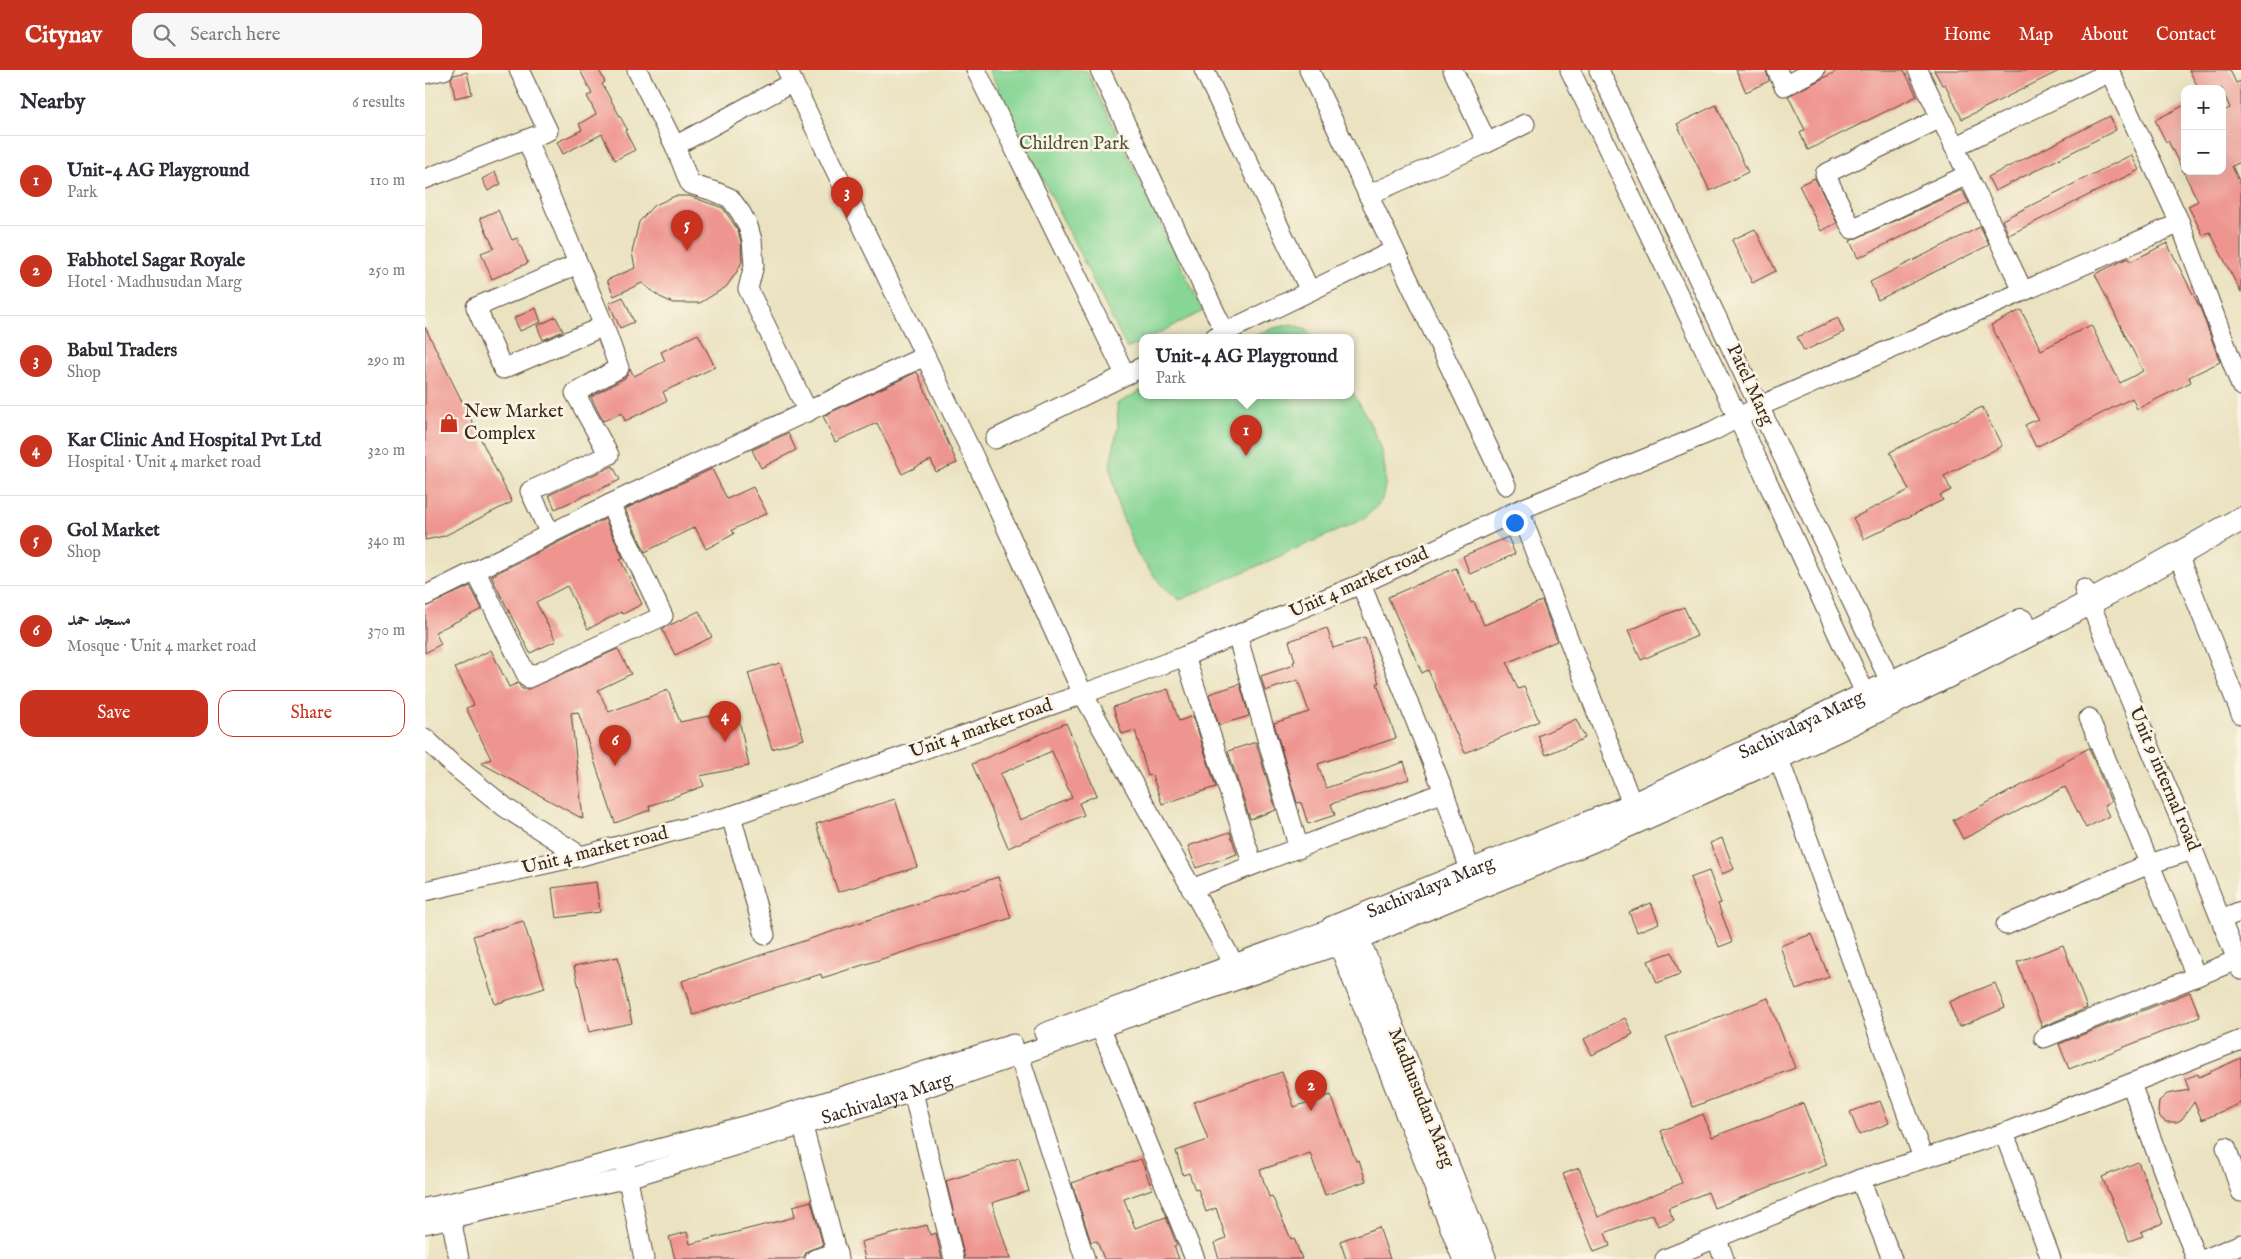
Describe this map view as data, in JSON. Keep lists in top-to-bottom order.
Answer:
{
  "streets": {
    "main road": ["Sachivalaya Marg", "Madhusudan Marg"],
    "street": ["Patel Marg", "Unit 4 market road", "Unit 9 internal road"]
  },
  "crossings": [
    ["Patel Marg", "Unit 4 market road"],
    ["Patel Marg", "Sachivalaya Marg"],
    ["Sachivalaya Marg", "Unit 9 internal road"],
    ["Sachivalaya Marg", "Madhusudan Marg"]
  ],
  "parks": ["Children Park"],
  "places": {
    "shop": ["New Market Complex"]
  },
  "page": {
    "header": "Citynav",
    "search": "Search here",
    "nav": [
      "Home",
      "Map",
      "About",
      "Contact"
    ],
    "heading": ["Nearby", "6 results"],
    "map_buttons": ["+", "−"],
    "list": [
      {
        "mark": "1",
        "name": "Unit-4 AG Playground",
        "note": "Park",
        "value": "110 m"
      },
      {
        "mark": "2",
        "name": "Fabhotel Sagar Royale",
        "note": "Hotel · Madhusudan Marg",
        "value": "250 m"
      },
      {
        "mark": "3",
        "name": "Babul Traders",
        "note": "Shop",
        "value": "290 m"
      },
      {
        "mark": "4",
        "name": "Kar Clinic And Hospital Pvt Ltd",
        "note": "Hospital · Unit 4 market road",
        "value": "320 m"
      },
      {
        "mark": "5",
        "name": "Gol Market",
        "note": "Shop",
        "value": "340 m"
      },
      {
        "mark": "6",
        "name": "مسجد حمد",
        "note": "Mosque · Unit 4 market road",
        "value": "370 m"
      }
    ],
    "pins": [
      "3",
      "5",
      "1",
      "4",
      "6",
      "2"
    ],
    "popup": ["Unit-4 AG Playground", "Park"],
    "buttons": ["Save", "Share"]
  }
}
